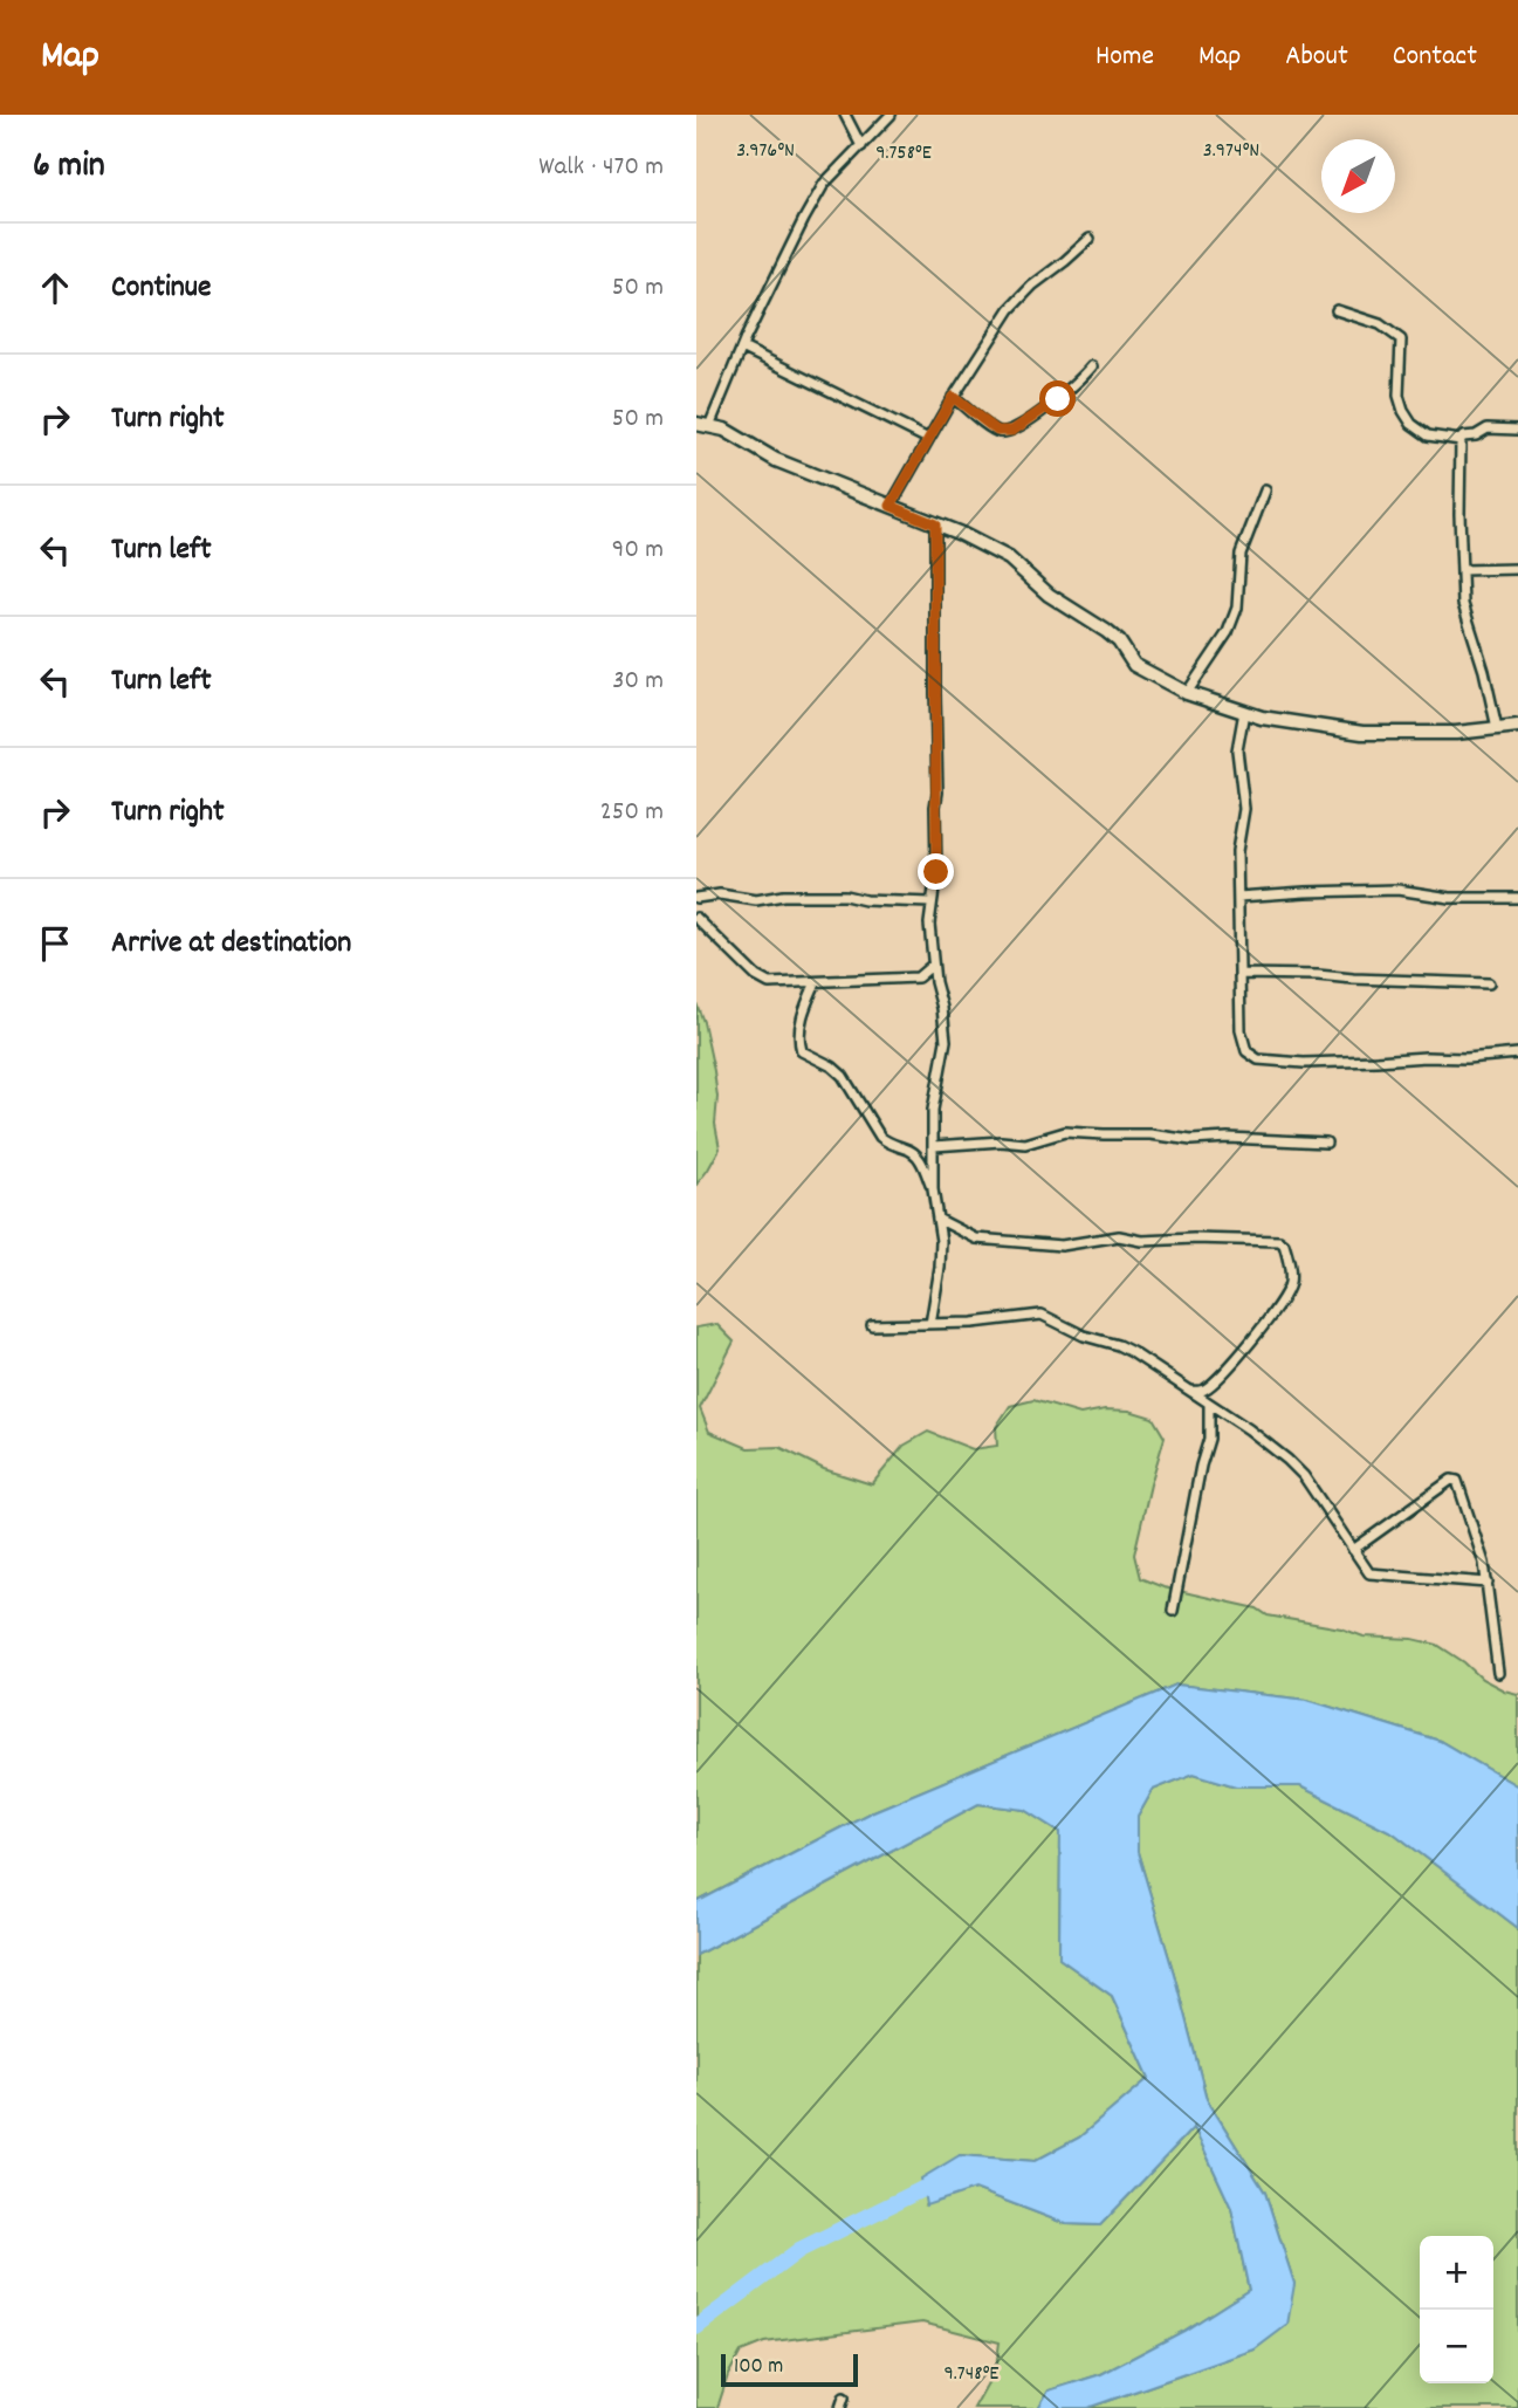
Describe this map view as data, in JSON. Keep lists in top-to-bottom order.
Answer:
{
  "scale_bar": "100 m",
  "north": "bottom left",
  "page": {
    "header": "Map",
    "nav": [
      "Home",
      "Map",
      "About",
      "Contact"
    ],
    "heading": ["6 min", "Walk · 470 m"],
    "list": [
      ["Continue", "50 m"],
      ["Turn right", "50 m"],
      ["Turn left", "90 m"],
      ["Turn left", "30 m"],
      ["Turn right", "250 m"],
      "Arrive at destination"
    ],
    "map_buttons": ["+", "−"],
    "scale": "100 m"
  },
  "coordinates": [
    "3.976°N",
    "3.974°N",
    "9.758°E",
    "9.748°E"
  ]
}
